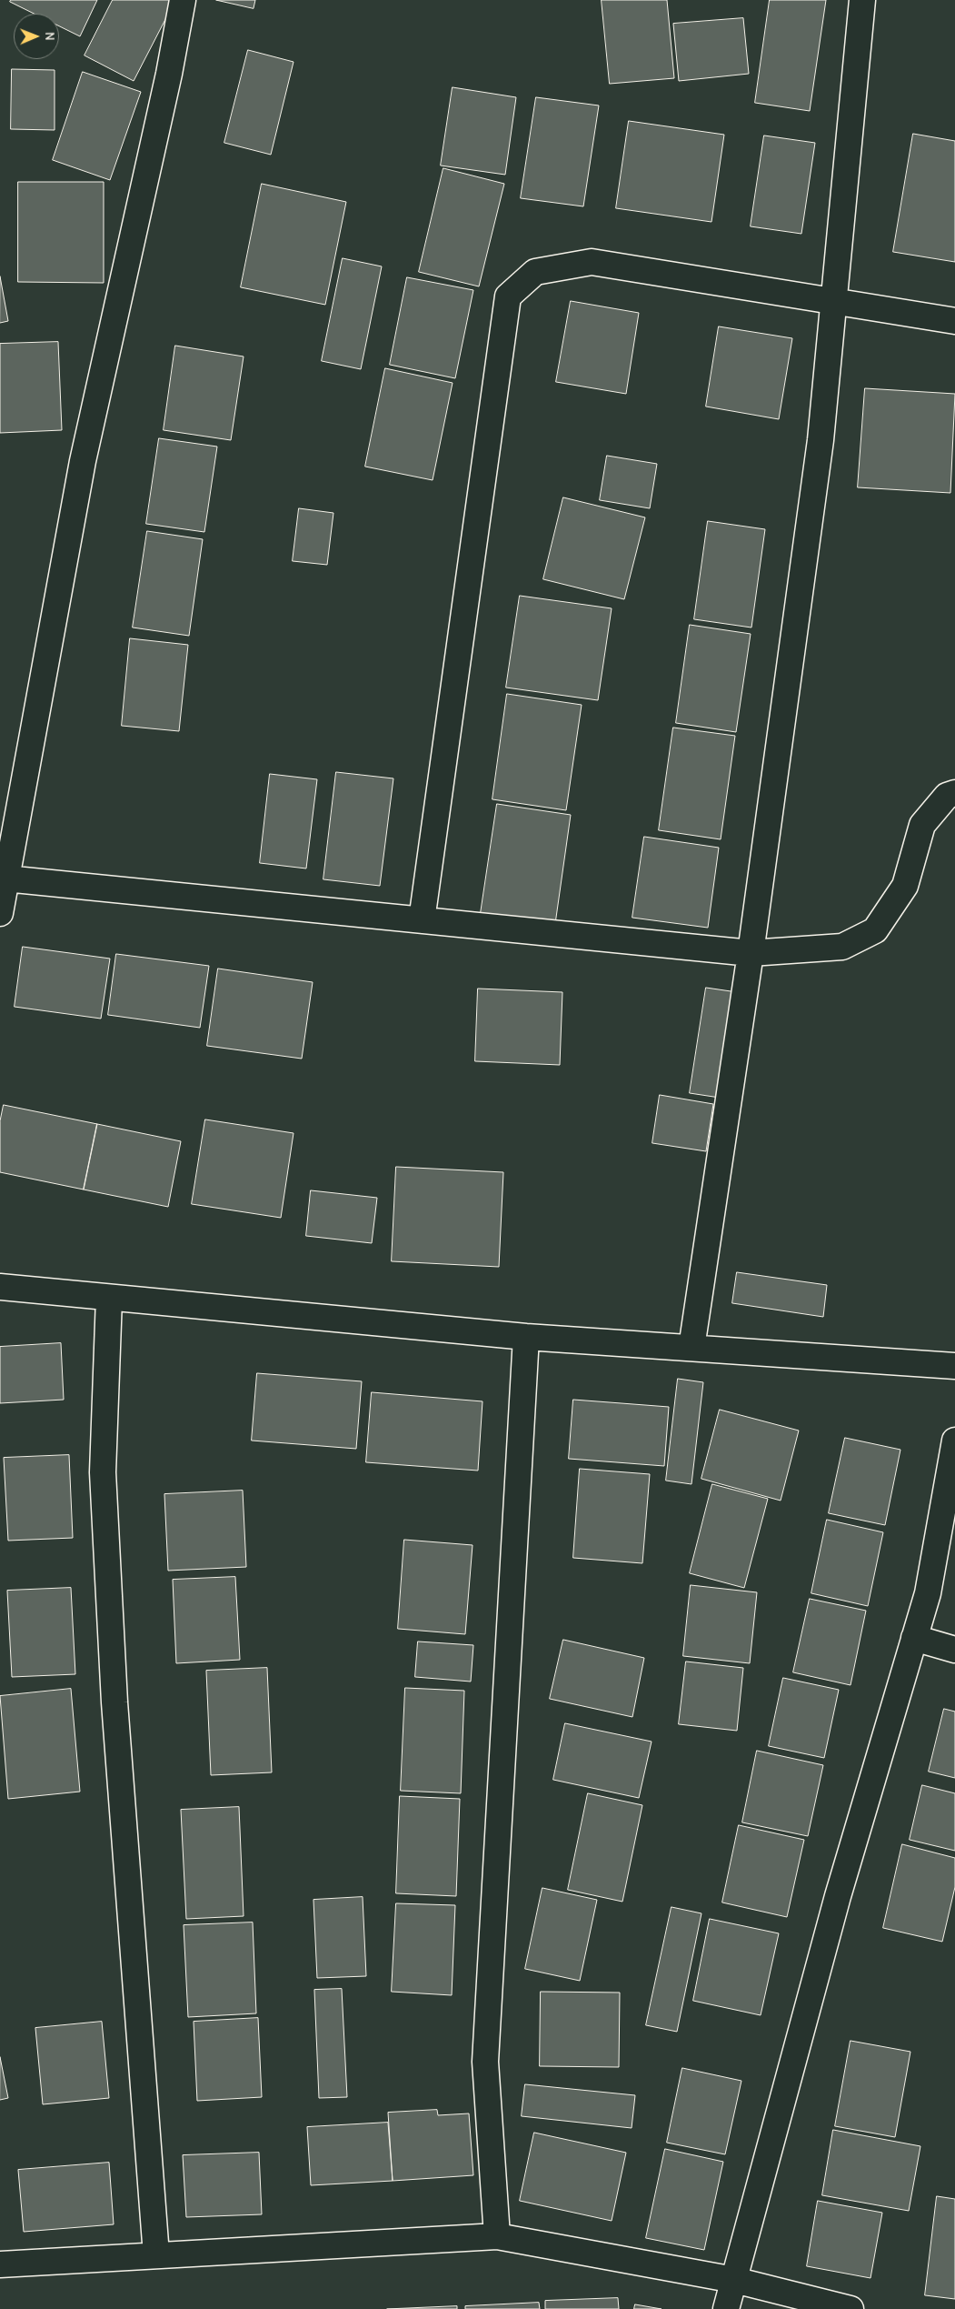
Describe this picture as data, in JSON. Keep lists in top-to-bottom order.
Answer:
{
  "north": "right"
}
